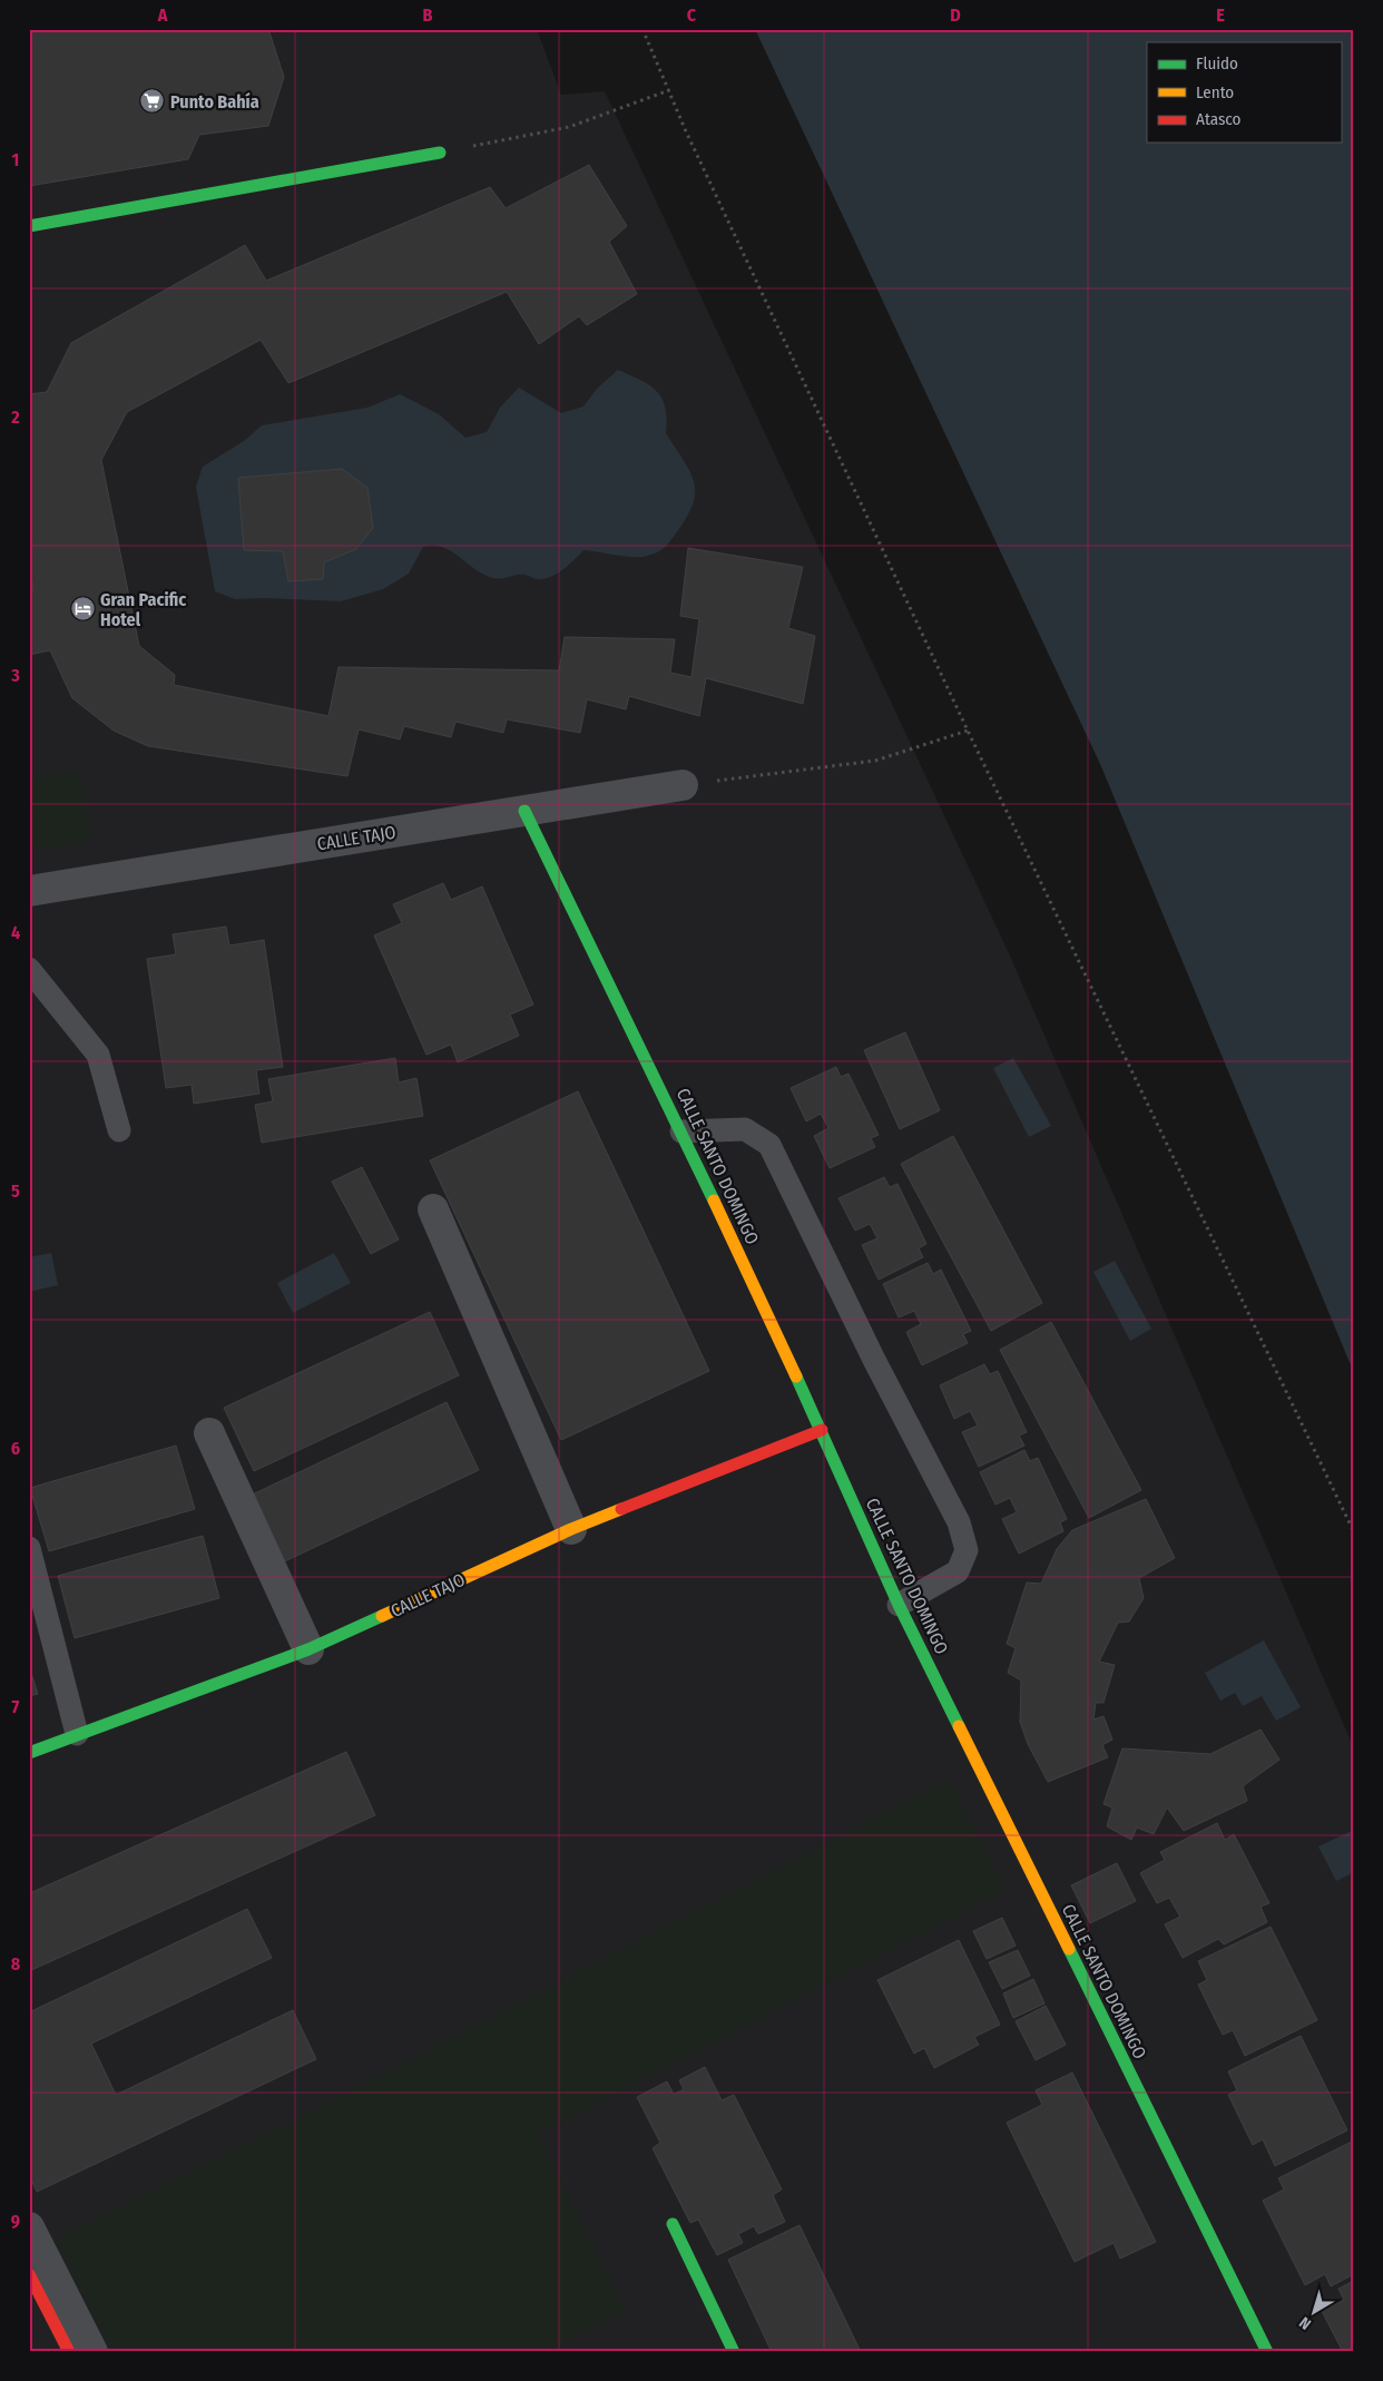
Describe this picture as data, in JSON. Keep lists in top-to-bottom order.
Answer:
{
  "streets": {
    "street": ["CALLE TAJO", "CALLE SANTO DOMINGO"]
  },
  "crossings": [
    ["CALLE TAJO", "CALLE SANTO DOMINGO"]
  ],
  "places": {
    "supermarket": ["Punto Bahía"],
    "hotel": ["Gran Pacific Hotel"]
  },
  "legend": ["Fluido", "Lento", "Atasco"],
  "north": "bottom left",
  "grid": {
    "columns": [
      "A",
      "B",
      "C",
      "D",
      "E"
    ],
    "rows": [
      "1",
      "2",
      "3",
      "4",
      "5",
      "6",
      "7",
      "8",
      "9"
    ]
  }
}
